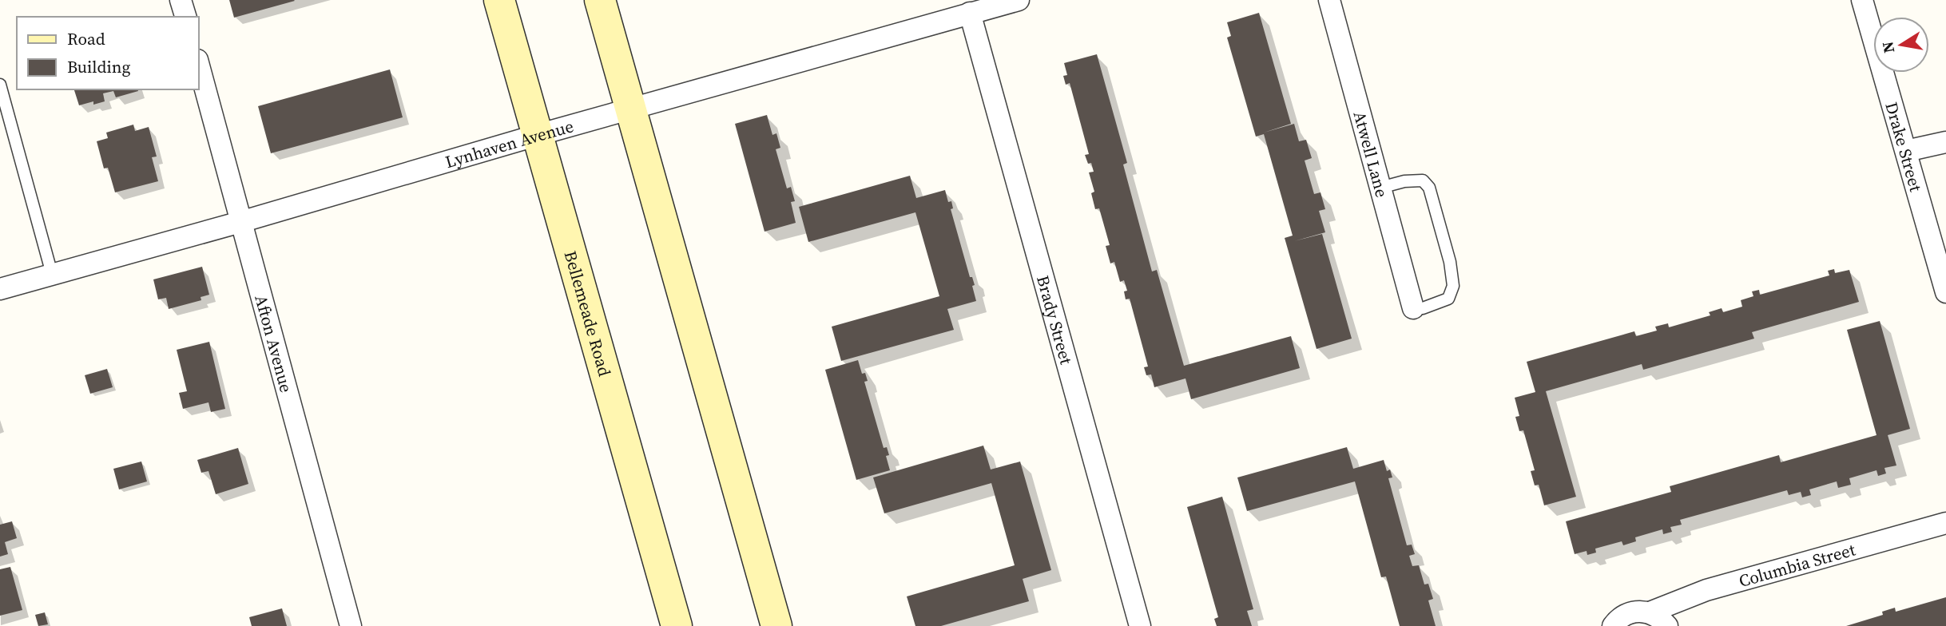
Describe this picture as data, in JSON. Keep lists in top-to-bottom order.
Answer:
{
  "streets": {
    "main road": ["Bellemeade Road"],
    "street": [
      "Lynhaven Avenue",
      "Drake Street",
      "Atwell Lane",
      "Brady Street",
      "Afton Avenue",
      "Columbia Street"
    ]
  },
  "crossings": [
    ["Lynhaven Avenue", "Bellemeade Road"],
    ["Lynhaven Avenue", "Brady Street"],
    ["Lynhaven Avenue", "Afton Avenue"]
  ],
  "legend": ["Road", "Building"],
  "north": "left"
}
